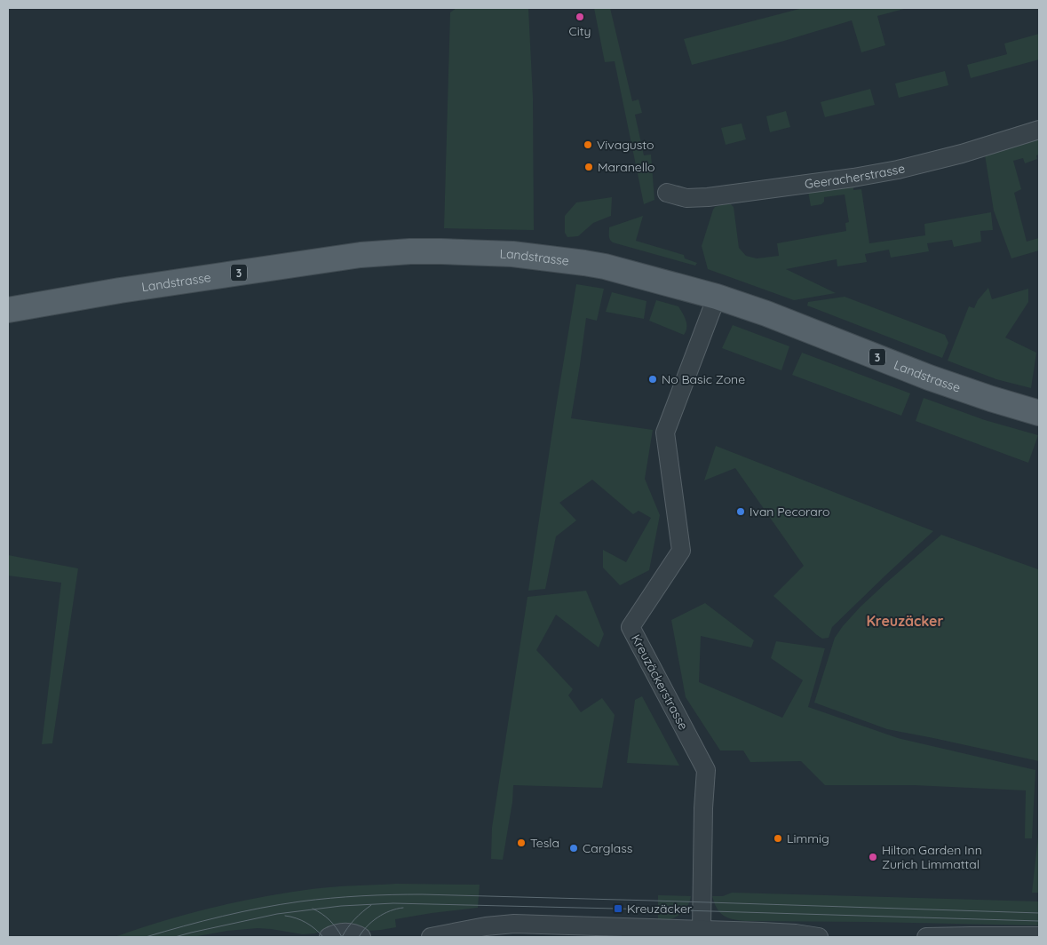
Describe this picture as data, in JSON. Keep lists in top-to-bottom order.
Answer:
{
  "streets": {
    "main road": ["Landstrasse", "3"],
    "street": ["Geeracherstrasse", "Kreuzäckerstrasse"]
  },
  "crossings": [
    ["Landstrasse", "Kreuzäckerstrasse"]
  ],
  "districts": ["Kreuzäcker"],
  "places": {
    "other": [
      "City",
      "Vivagusto",
      "Maranello",
      "No Basic Zone",
      "Ivan Pecoraro",
      "Limmig",
      "Tesla",
      "Carglass",
      "Hilton Garden Inn Zurich Limmattal"
    ],
    "transit": ["Kreuzäcker"]
  }
}
